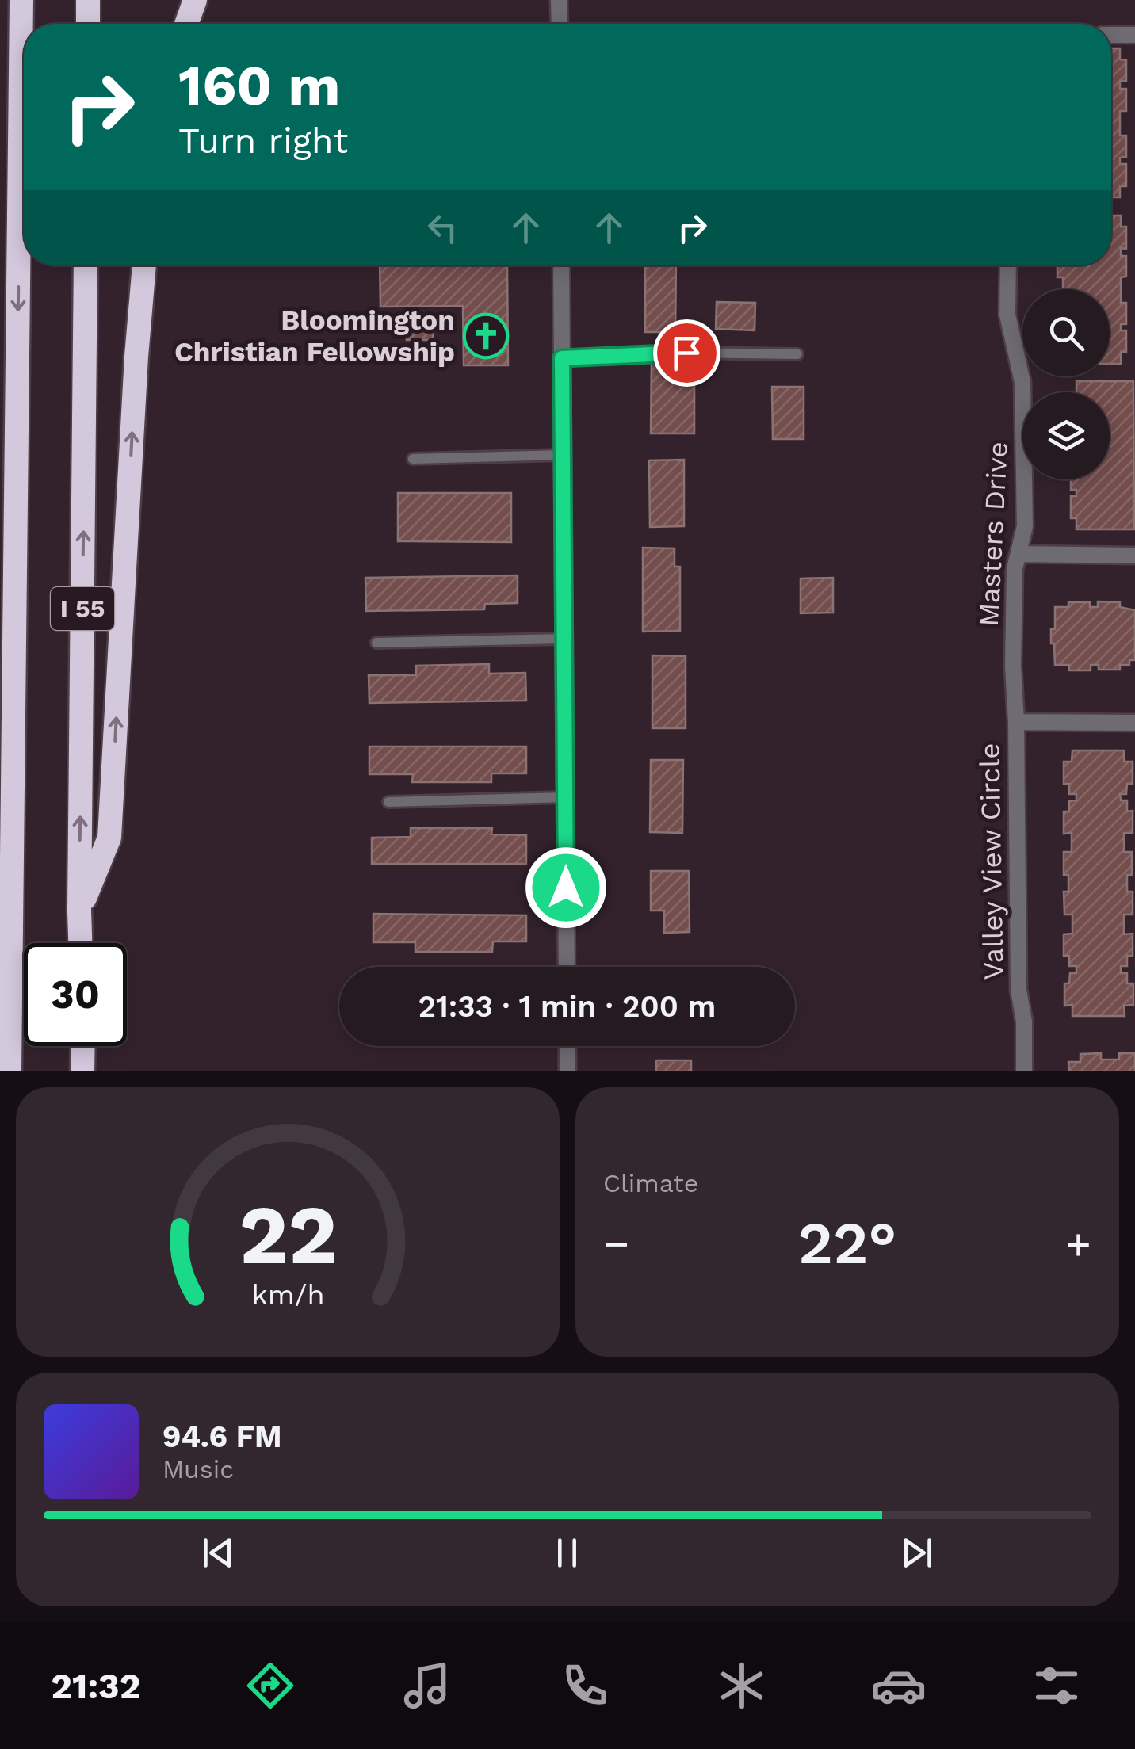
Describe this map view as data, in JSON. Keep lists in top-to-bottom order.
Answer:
{
  "streets": {
    "highway": ["I 55"],
    "street": ["Masters Drive", "Valley View Circle"]
  },
  "crossings": [
    ["Masters Drive", "Valley View Circle"]
  ],
  "places": {
    "church": ["Bloomington Christian Fellowship"]
  },
  "page": {
    "turn": ["160 m", "Turn right"],
    "limit": "30",
    "trip": "21:33 · 1 min · 200 m",
    "tile": "Climate",
    "heat": ["−", "22°", "+"],
    "song": ["94.6 FM", "Music"],
    "tabs": "21:32",
    "gauge": ["22", "km/h"]
  }
}
